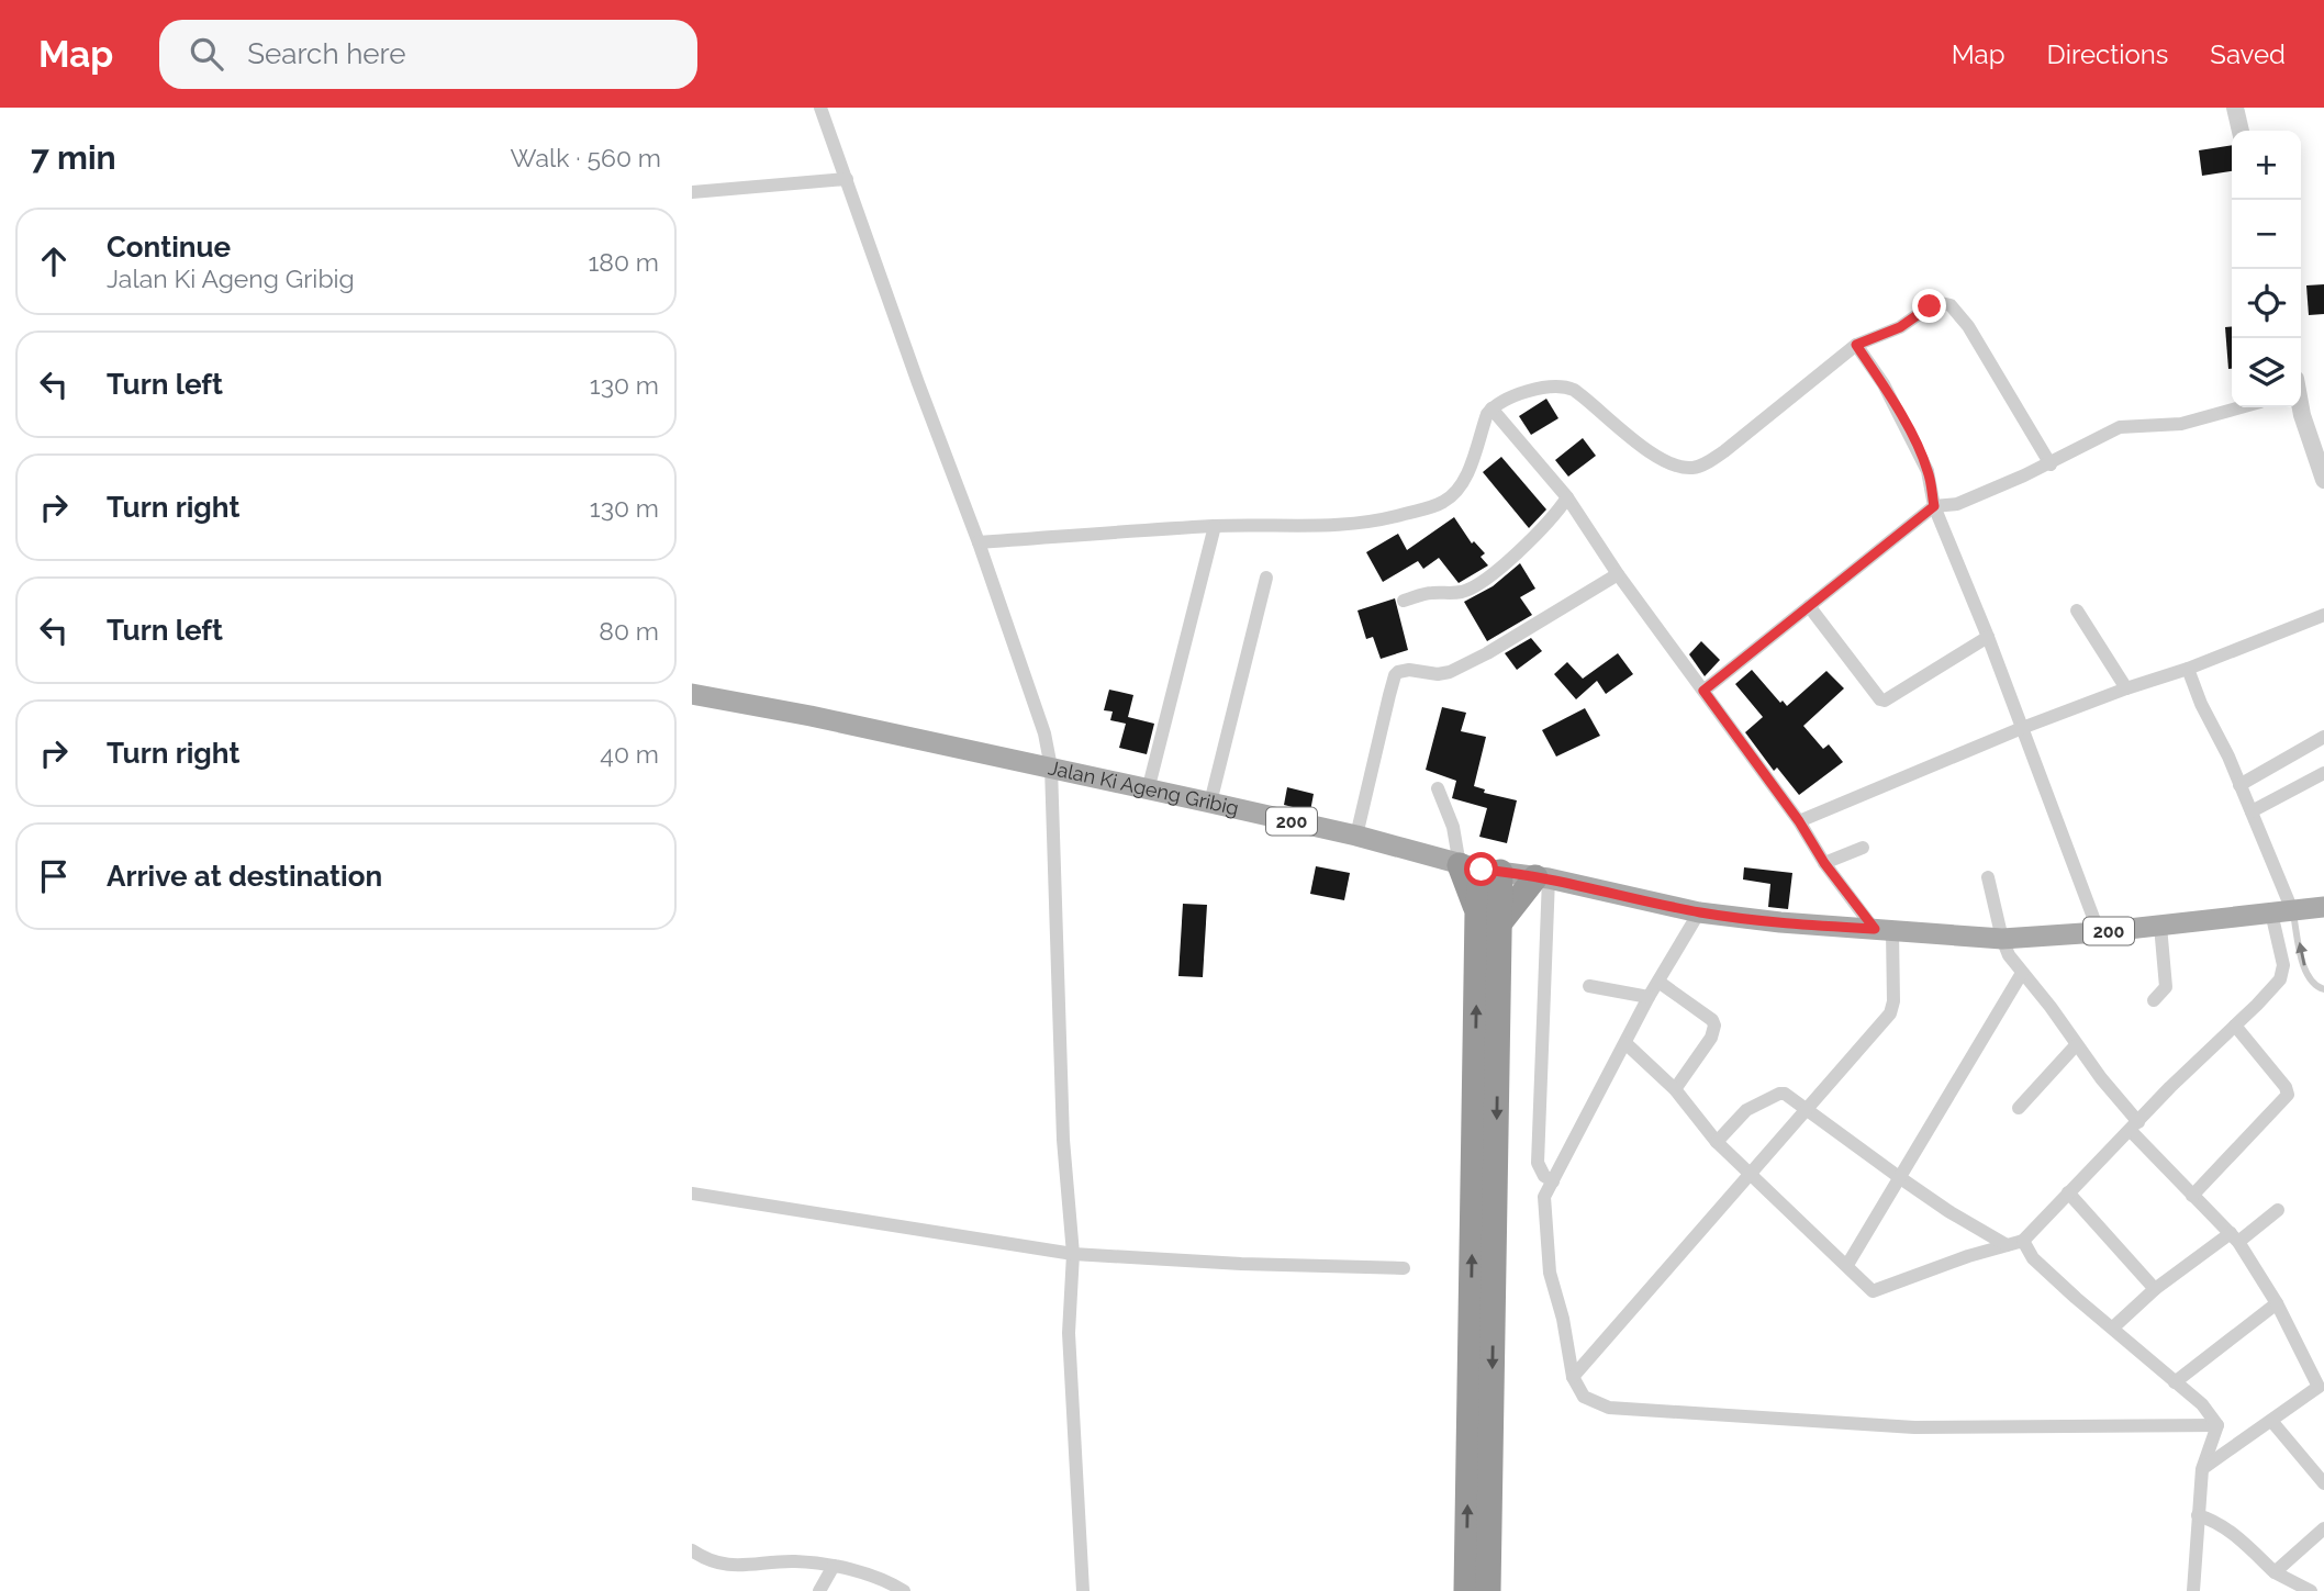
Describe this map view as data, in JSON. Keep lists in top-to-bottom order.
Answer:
{
  "streets": {
    "main road": ["Jalan Ki Ageng Gribig", "200"]
  },
  "page": {
    "header": "Map",
    "search": "Search here",
    "nav": ["Map", "Directions", "Saved"],
    "heading": ["7 min", "Walk · 560 m"],
    "map_buttons": ["+", "−"],
    "list": [
      ["Continue", "Jalan Ki Ageng Gribig", "180 m"],
      ["Turn left", "130 m"],
      ["Turn right", "130 m"],
      ["Turn left", "80 m"],
      ["Turn right", "40 m"],
      "Arrive at destination"
    ]
  }
}
